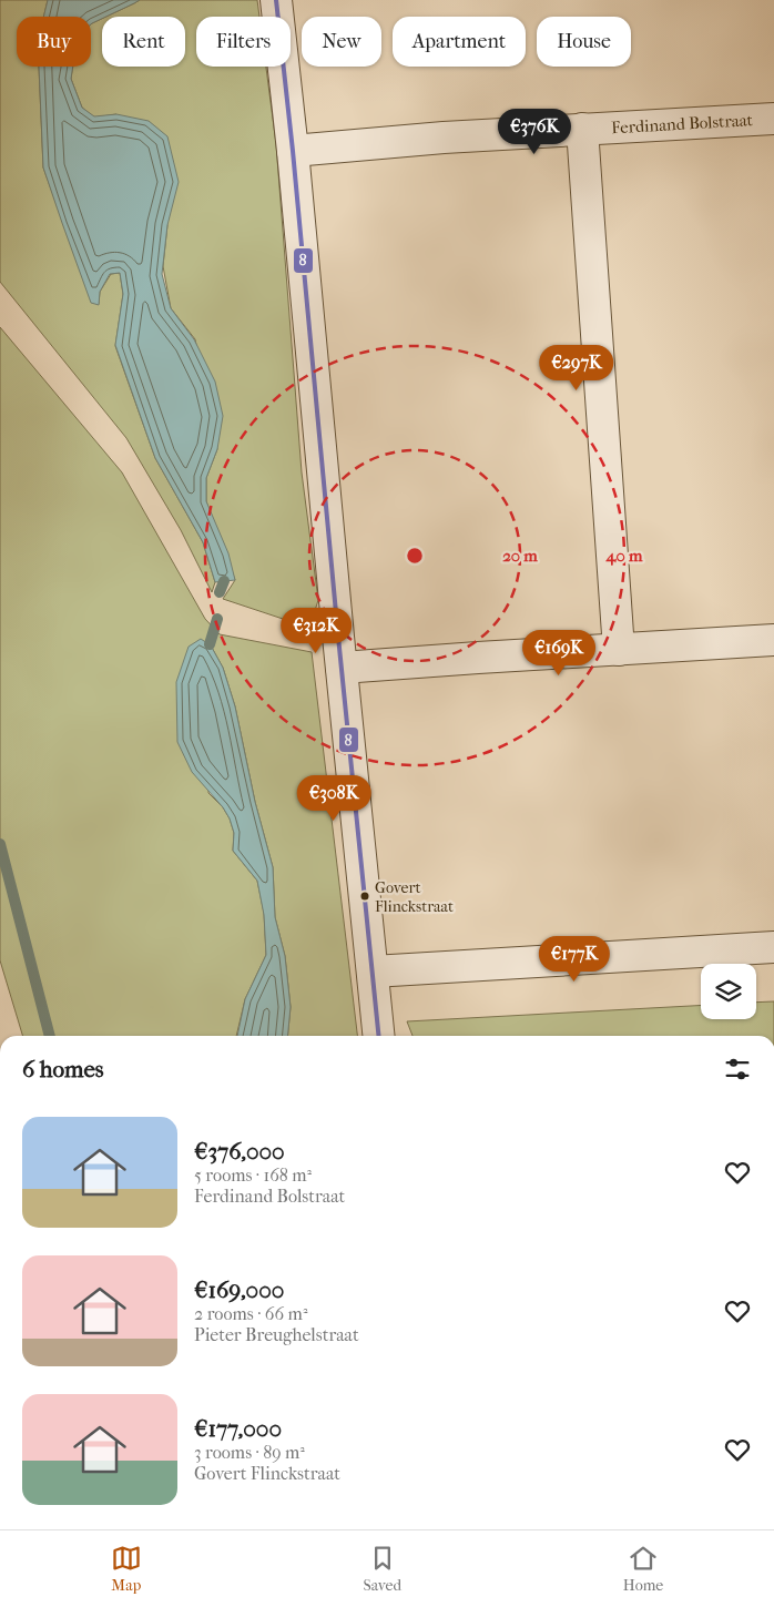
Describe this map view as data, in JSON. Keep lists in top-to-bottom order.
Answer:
{
  "streets": {
    "street": ["Ferdinand Bolstraat"]
  },
  "places": ["Govert Flinckstraat"],
  "lines": ["transit line 8"],
  "page": {
    "chip": [
      "Buy",
      "Rent",
      "Filters",
      "New",
      "Apartment",
      "House"
    ],
    "price": [
      "€376K",
      "€297K",
      "€312K",
      "€169K",
      "€308K",
      "€177K"
    ],
    "heading": "6 homes",
    "list": [
      {
        "name": "€376,000",
        "note": "5 rooms · 168 m² · Ferdinand Bolstraat"
      },
      {
        "name": "€169,000",
        "note": "2 rooms · 66 m² · Pieter Breughelstraat"
      },
      {
        "name": "€177,000",
        "note": "3 rooms · 89 m² · Govert Flinckstraat"
      }
    ],
    "tabs": ["Map", "Saved", "Home"]
  },
  "rings": ["20 m", "40 m"]
}
